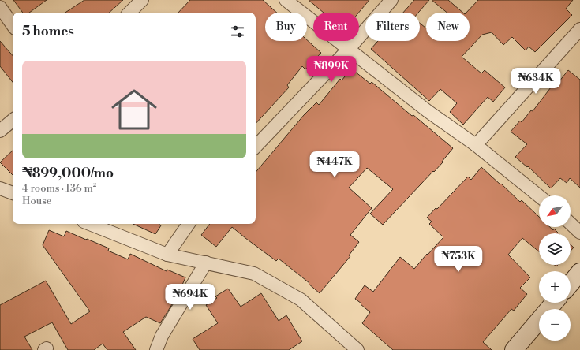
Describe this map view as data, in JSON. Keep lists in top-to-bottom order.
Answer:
{
  "north": "bottom left",
  "page": {
    "chip": [
      "Buy",
      "Rent",
      "Filters",
      "New"
    ],
    "heading": "5 homes",
    "list": [
      {
        "name": "₦899,000/mo",
        "note": "4 rooms · 136 m² · House"
      }
    ],
    "price": [
      "₦899K",
      "₦634K",
      "₦447K",
      "₦753K",
      "₦694K"
    ],
    "map_buttons": ["+", "−"]
  }
}
